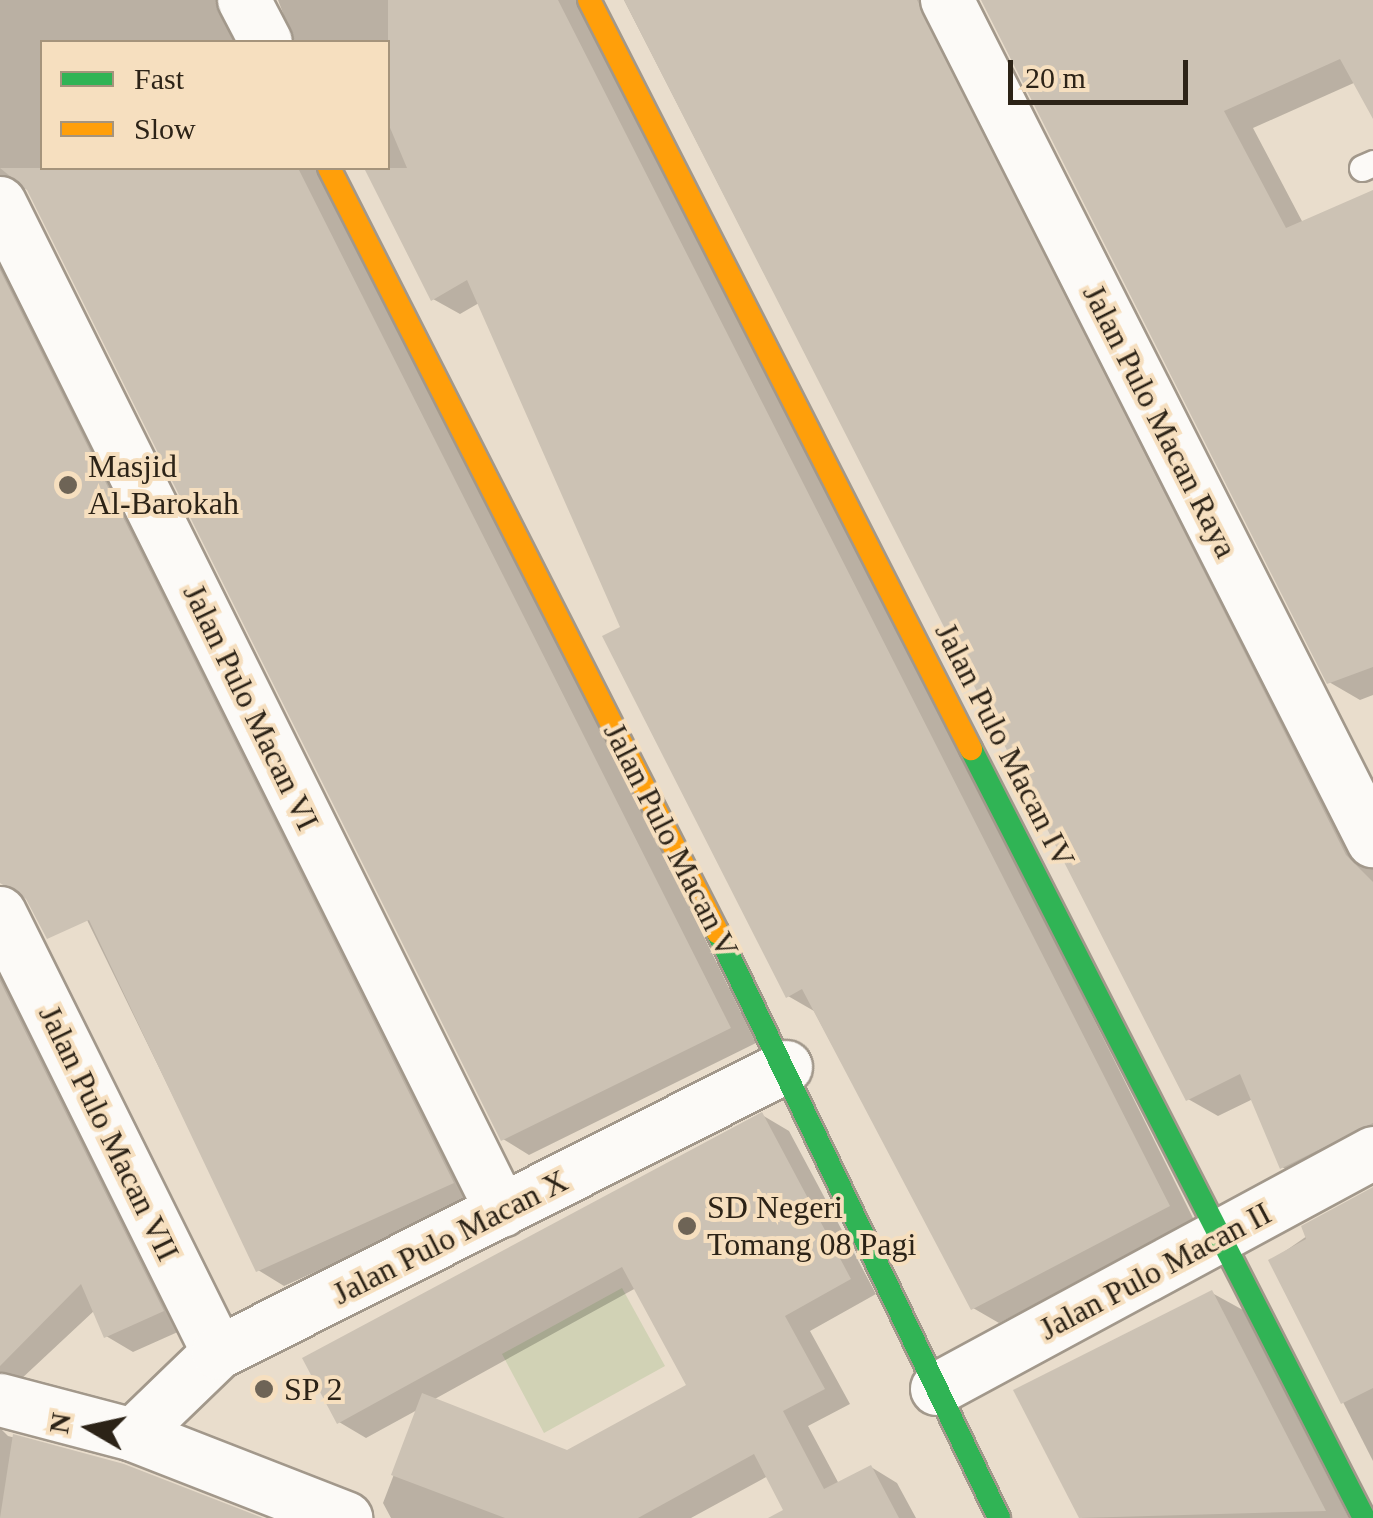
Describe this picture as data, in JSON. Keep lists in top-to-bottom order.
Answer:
{
  "streets": {
    "street": [
      "Jalan Pulo Macan Raya",
      "Jalan Pulo Macan VI",
      "Jalan Pulo Macan IV",
      "Jalan Pulo Macan V",
      "Jalan Pulo Macan VII",
      "Jalan Pulo Macan X",
      "Jalan Pulo Macan II"
    ]
  },
  "crossings": [
    ["Jalan Pulo Macan VI", "Jalan Pulo Macan X"],
    ["Jalan Pulo Macan IV", "Jalan Pulo Macan II"],
    ["Jalan Pulo Macan V", "Jalan Pulo Macan X"],
    ["Jalan Pulo Macan V", "Jalan Pulo Macan II"],
    ["Jalan Pulo Macan VII", "Jalan Pulo Macan X"]
  ],
  "places": ["Masjid Al-Barokah", "SD Negeri Tomang 08 Pagi", "SP 2"],
  "legend": ["Fast", "Slow"],
  "scale_bar": "20 m",
  "north": "left"
}
